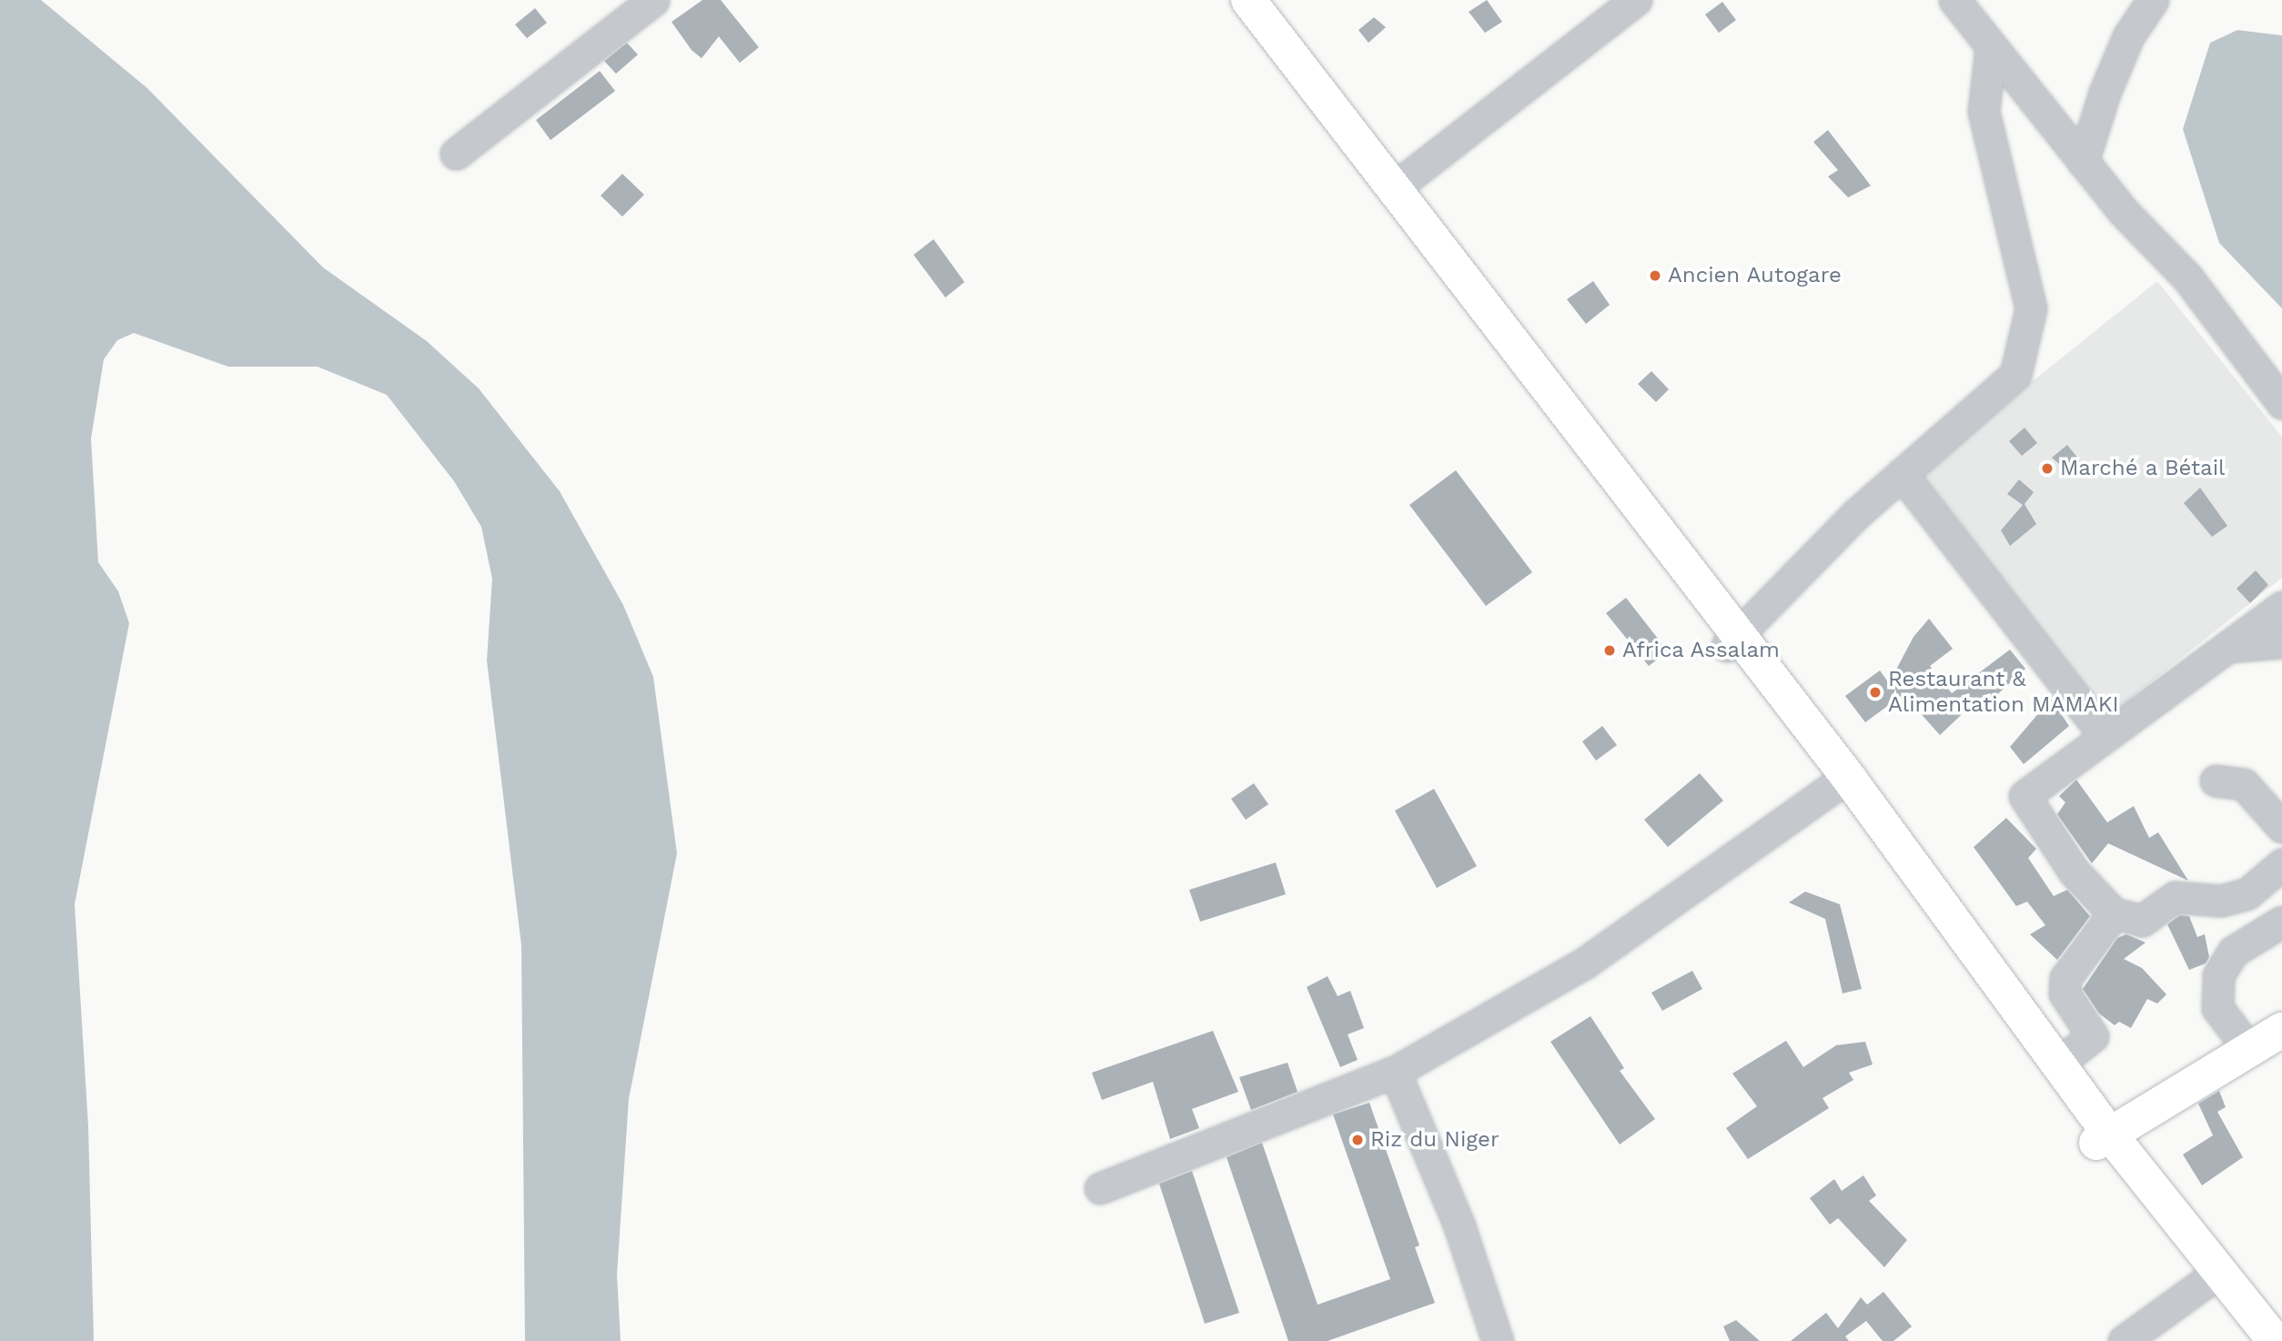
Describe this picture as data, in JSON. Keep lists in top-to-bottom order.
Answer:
{
  "places": [
    "Ancien Autogare",
    "Marché a Bétail",
    "Africa Assalam",
    "Restaurant & Alimentation MAMAKI",
    "Riz du Niger"
  ]
}
